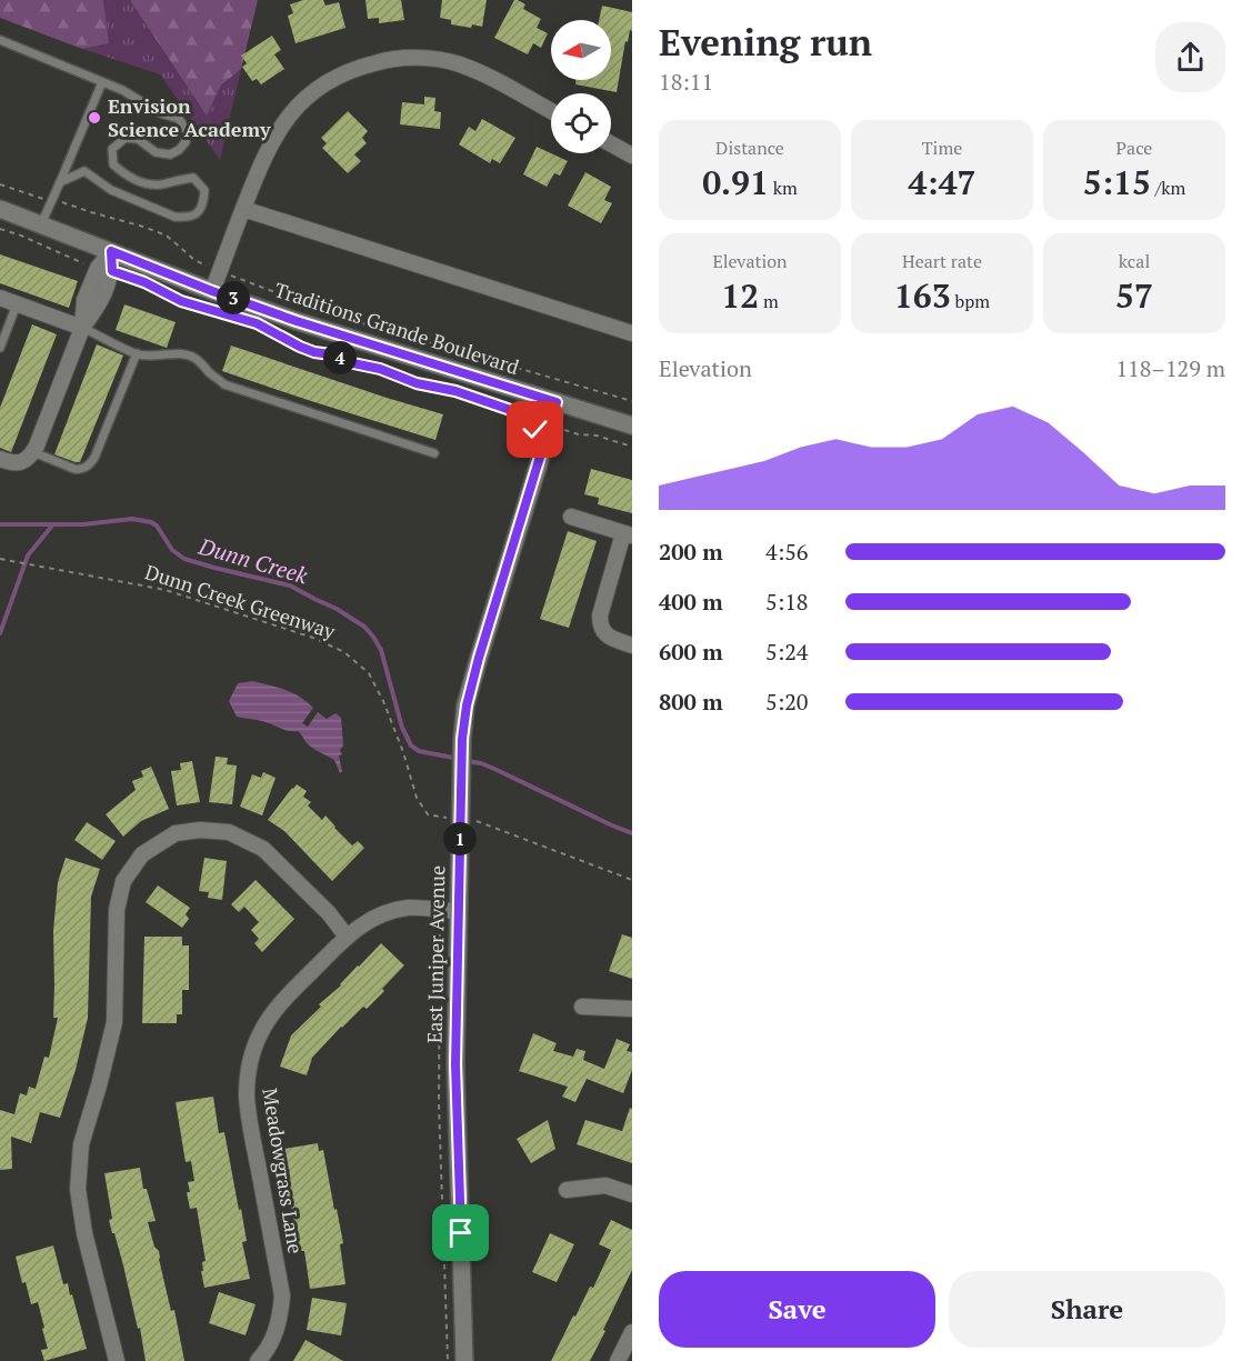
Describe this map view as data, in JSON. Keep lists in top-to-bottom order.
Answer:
{
  "streets": {
    "street": ["Traditions Grande Boulevard", "East Juniper Avenue", "Meadowgrass Lane"],
    "path": ["Dunn Creek Greenway"]
  },
  "crossings": [
    ["Traditions Grande Boulevard", "East Juniper Avenue"],
    ["East Juniper Avenue", "Meadowgrass Lane"]
  ],
  "water": ["Dunn Creek"],
  "places": ["Envision Science Academy"],
  "north": "left",
  "page": {
    "heading": ["Evening run", "18:11"],
    "stats": [
      ["Distance", "0.91 km"],
      ["Time", "4:47"],
      ["Pace", "5:15 /km"],
      ["Elevation", "12 m"],
      ["Heart rate", "163 bpm"],
      ["kcal", "57"]
    ],
    "pins": ["3", "4", "1"],
    "chart": ["Elevation", "118–129 m"],
    "list": [
      {
        "name": "200 m",
        "note": "4:56"
      },
      {
        "name": "400 m",
        "note": "5:18"
      },
      {
        "name": "600 m",
        "note": "5:24"
      },
      {
        "name": "800 m",
        "note": "5:20"
      }
    ],
    "buttons": ["Save", "Share"]
  }
}
